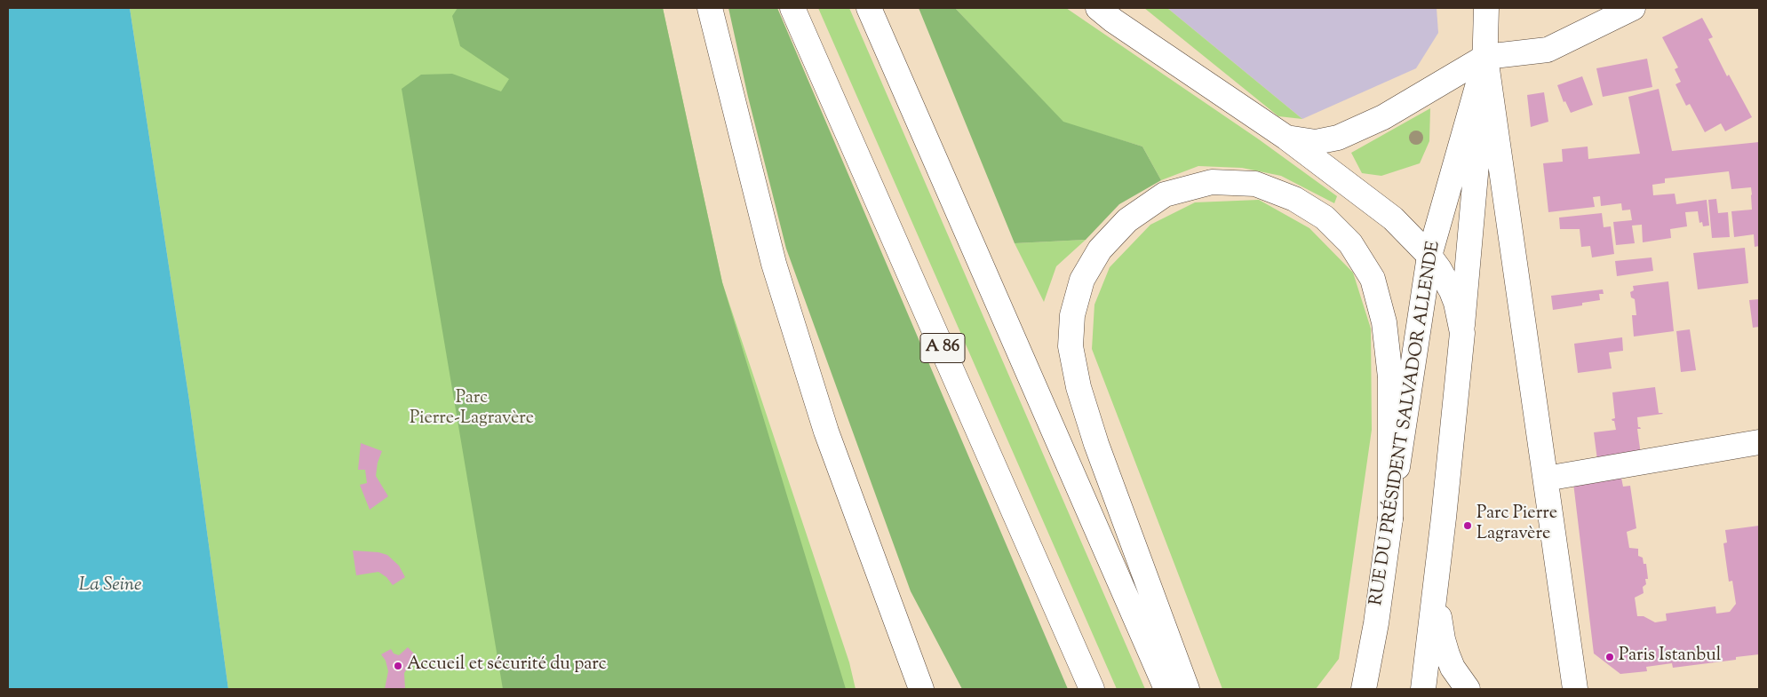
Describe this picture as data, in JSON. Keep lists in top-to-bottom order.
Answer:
{
  "streets": {
    "main road": ["A 86", "RUE DU PRÉSIDENT SALVADOR ALLENDE"]
  },
  "water": ["La Seine"],
  "parks": ["Parc Pierre-Lagravère"],
  "places": ["Parc Pierre Lagravère", "Paris Istanbul", "Accueil et sécurité du parc"]
}
